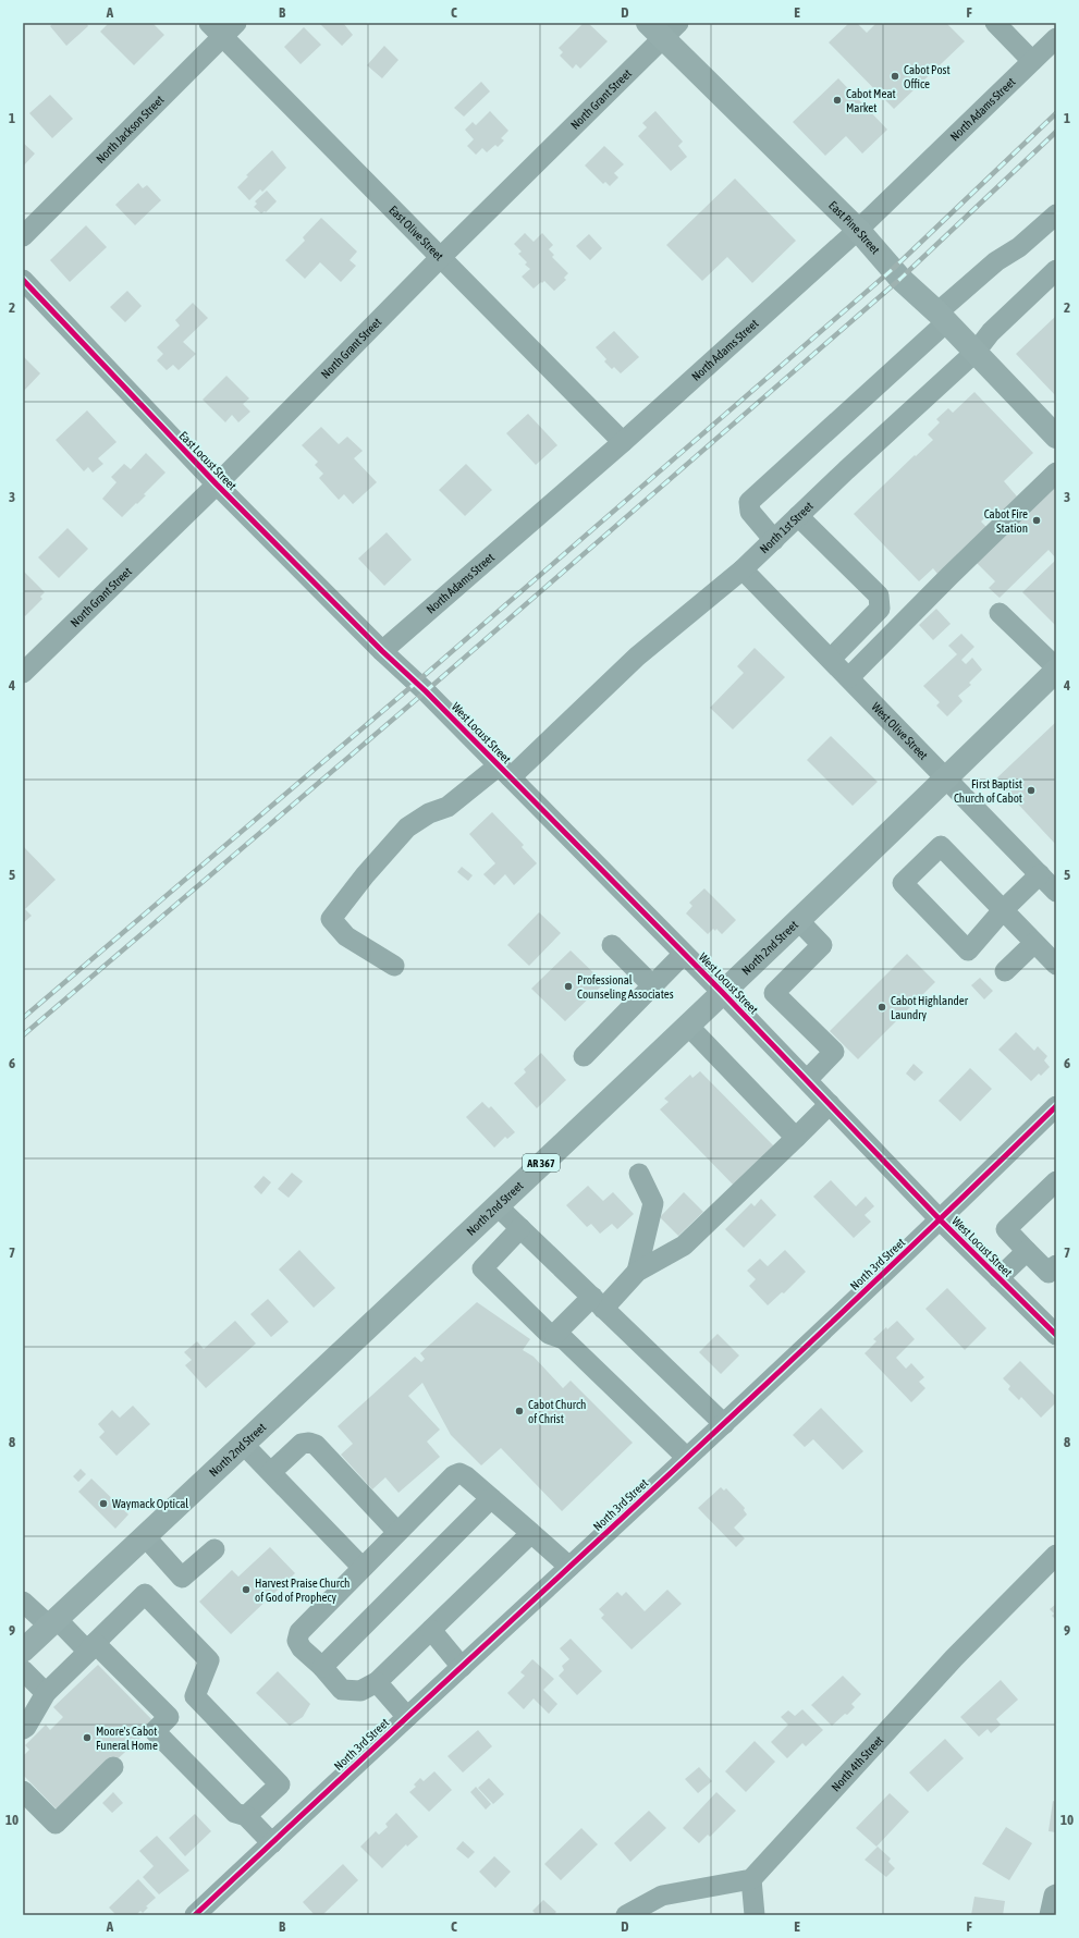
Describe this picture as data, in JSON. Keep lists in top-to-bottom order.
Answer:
{
  "streets": {
    "main road": ["East Pine Street", "North 2nd Street", "AR 367"],
    "street": [
      "North Grant Street",
      "North Adams Street",
      "North Jackson Street",
      "East Olive Street",
      "East Locust Street",
      "North 1st Street",
      "West Olive Street",
      "West Locust Street",
      "North 3rd Street",
      "North 4th Street"
    ]
  },
  "crossings": [
    ["North Grant Street", "East Pine Street"],
    ["North Grant Street", "East Olive Street"],
    ["North Grant Street", "East Locust Street"],
    ["North Adams Street", "East Pine Street"],
    ["North Adams Street", "East Olive Street"],
    ["North Adams Street", "East Locust Street"],
    ["North Adams Street", "West Locust Street"],
    ["North Jackson Street", "East Olive Street"],
    ["East Pine Street", "North 1st Street"],
    ["East Locust Street", "West Locust Street"],
    ["North 1st Street", "West Olive Street"],
    ["North 1st Street", "West Locust Street"],
    ["West Olive Street", "North 2nd Street"],
    ["West Locust Street", "North 2nd Street"],
    ["West Locust Street", "North 3rd Street"]
  ],
  "places": [
    "Cabot Post Office",
    "Cabot Meat Market",
    "Cabot Fire Station",
    "First Baptist Church of Cabot",
    "Professional Counseling Associates",
    "Cabot Highlander Laundry",
    "Cabot Church of Christ",
    "Waymack Optical",
    "Harvest Praise Church of God of Prophecy",
    "Moore's Cabot Funeral Home"
  ],
  "grid": {
    "columns": [
      "A",
      "B",
      "C",
      "D",
      "E",
      "F"
    ],
    "rows": [
      "1",
      "2",
      "3",
      "4",
      "5",
      "6",
      "7",
      "8",
      "9",
      "10"
    ]
  }
}
